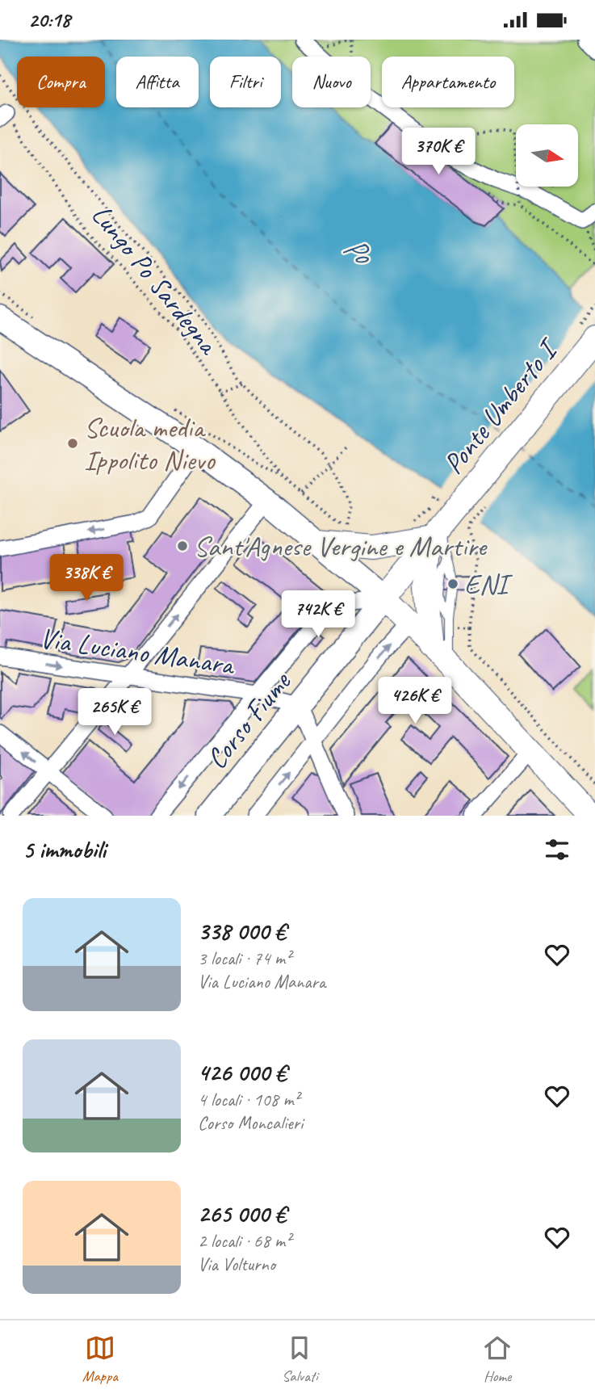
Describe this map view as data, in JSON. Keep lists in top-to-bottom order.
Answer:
{
  "streets": {
    "main road": ["Ponte Umberto I", "Corso Fiume"],
    "street": ["Via Luciano Manara"],
    "path": ["Lungo Po Sardegna"]
  },
  "crossings": [
    ["Ponte Umberto I", "Corso Fiume"],
    ["Via Luciano Manara", "Corso Fiume"]
  ],
  "one_way": ["Via Luciano Manara"],
  "water": ["Po"],
  "places": ["Scuola media Ippolito Nievo", "Sant'Agnese Vergine e Martire", "ENI"],
  "north": "right",
  "page": {
    "status": "20:18",
    "chip": [
      "Compra",
      "Affitta",
      "Filtri",
      "Nuovo",
      "Appartamento"
    ],
    "price": [
      "370K €",
      "338K €",
      "742K €",
      "426K €",
      "265K €"
    ],
    "heading": "5 immobili",
    "list": [
      {
        "name": "338 000 €",
        "note": "3 locali · 74 m² · Via Luciano Manara"
      },
      {
        "name": "426 000 €",
        "note": "4 locali · 108 m² · Corso Moncalieri"
      },
      {
        "name": "265 000 €",
        "note": "2 locali · 68 m² · Via Volturno"
      }
    ],
    "tabs": ["Mappa", "Salvati", "Home"]
  }
}
